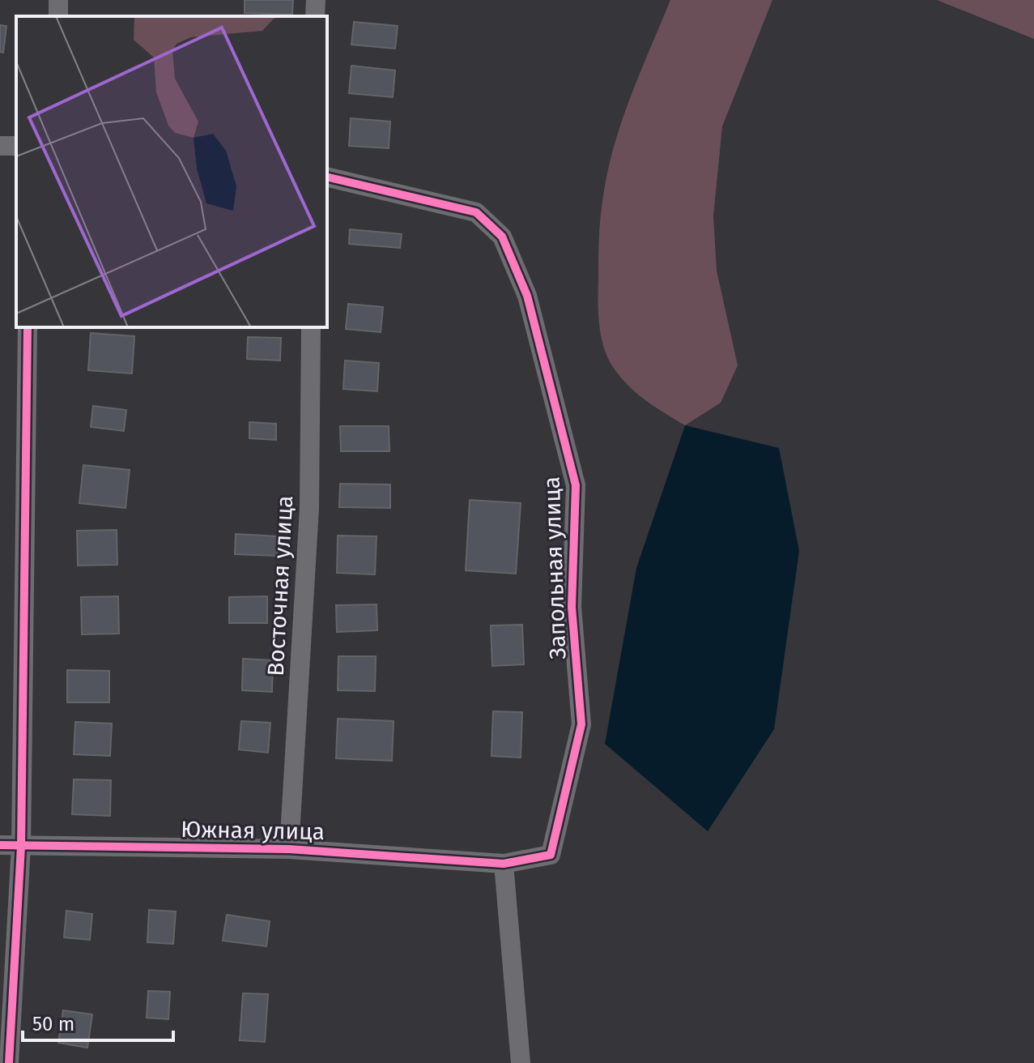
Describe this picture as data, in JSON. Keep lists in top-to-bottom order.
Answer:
{
  "streets": {
    "street": ["Запольная улица", "Восточная улица", "Южная улица"]
  },
  "crossings": [
    ["Запольная улица", "Южная улица"],
    ["Восточная улица", "Южная улица"]
  ],
  "scale_bar": "50 m"
}
